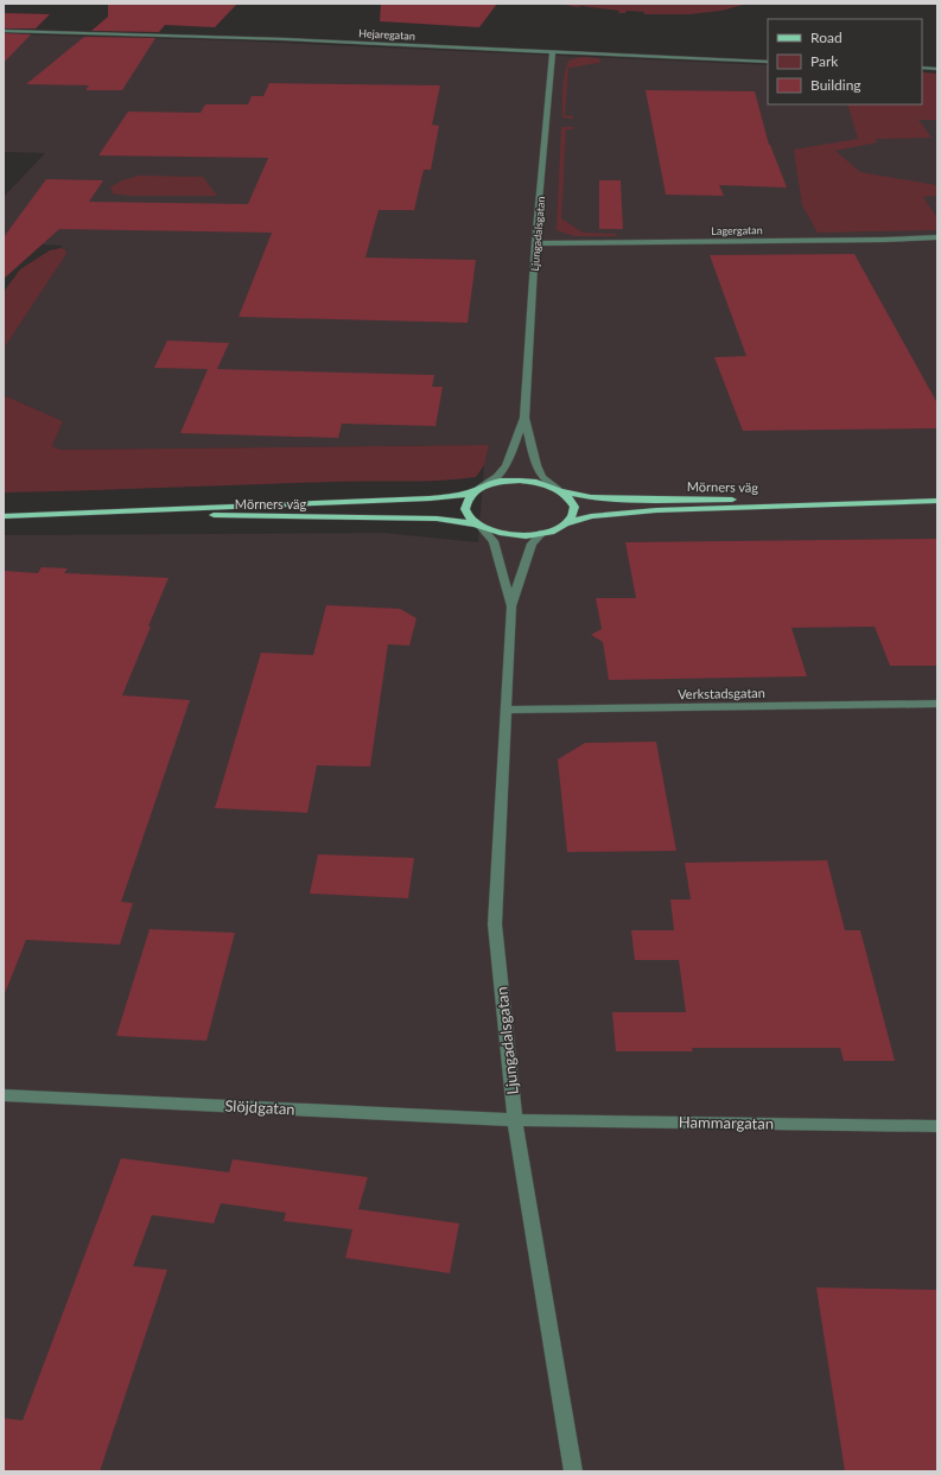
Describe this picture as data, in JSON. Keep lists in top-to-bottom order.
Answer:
{
  "streets": {
    "main road": ["Mörners väg"],
    "street": [
      "Hejaregatan",
      "Lagergatan",
      "Ljungadalsgatan",
      "Verkstadsgatan",
      "Slöjdgatan",
      "Hammargatan"
    ]
  },
  "crossings": [
    ["Hejaregatan", "Ljungadalsgatan"],
    ["Lagergatan", "Ljungadalsgatan"],
    ["Ljungadalsgatan", "Mörners väg"],
    ["Ljungadalsgatan", "Verkstadsgatan"],
    ["Ljungadalsgatan", "Slöjdgatan"],
    ["Ljungadalsgatan", "Hammargatan"],
    ["Slöjdgatan", "Hammargatan"]
  ],
  "legend": ["Road", "Park", "Building"]
}
